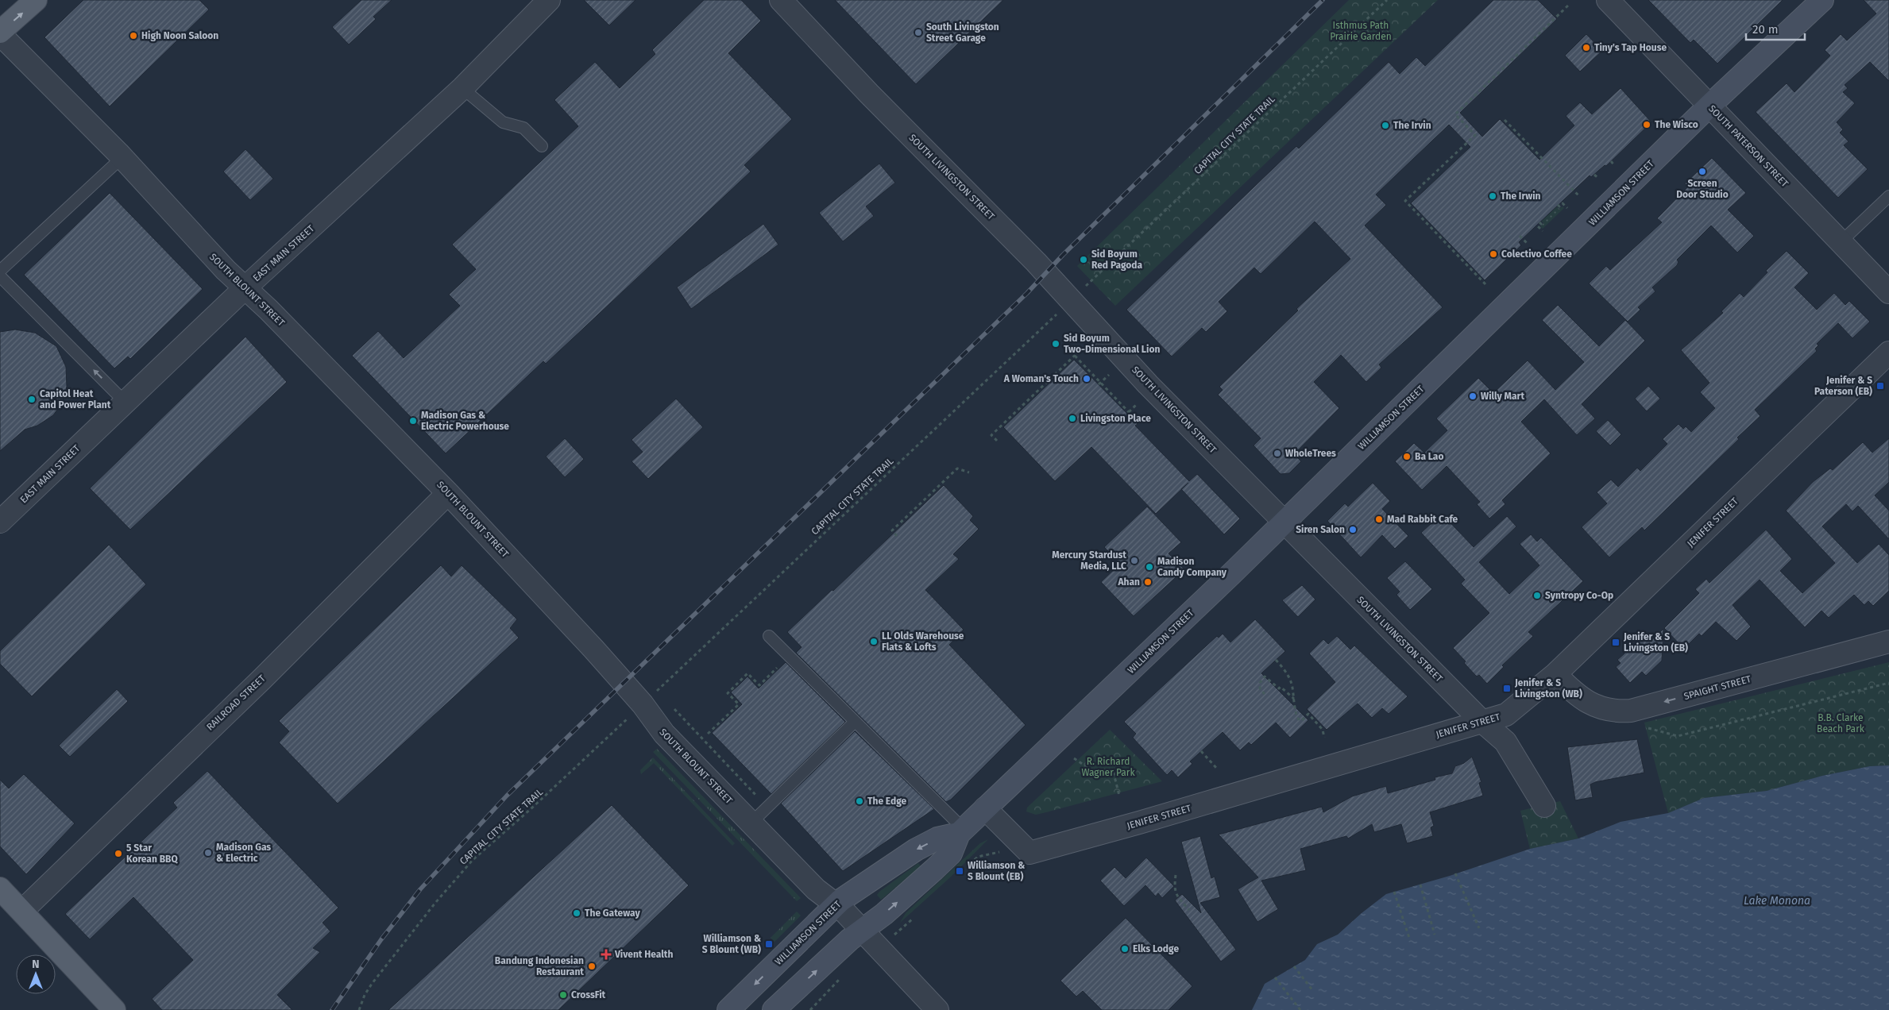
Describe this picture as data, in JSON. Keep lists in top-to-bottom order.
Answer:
{
  "streets": {
    "street": [
      "SOUTH PATERSON STREET",
      "SOUTH LIVINGSTON STREET",
      "WILLIAMSON STREET",
      "EAST MAIN STREET",
      "SOUTH BLOUNT STREET",
      "JENIFER STREET",
      "SPAIGHT STREET",
      "RAILROAD STREET"
    ],
    "path": ["CAPITAL CITY STATE TRAIL"]
  },
  "crossings": [
    ["SOUTH PATERSON STREET", "WILLIAMSON STREET"],
    ["SOUTH LIVINGSTON STREET", "WILLIAMSON STREET"],
    ["SOUTH LIVINGSTON STREET", "JENIFER STREET"],
    ["WILLIAMSON STREET", "SOUTH BLOUNT STREET"],
    ["WILLIAMSON STREET", "JENIFER STREET"],
    ["EAST MAIN STREET", "SOUTH BLOUNT STREET"],
    ["SOUTH BLOUNT STREET", "RAILROAD STREET"],
    ["JENIFER STREET", "SPAIGHT STREET"]
  ],
  "one_way": ["SPAIGHT STREET"],
  "water": ["Lake Monona"],
  "parks": ["Isthmus Path Prairie Garden", "B.B. Clarke Beach Park", "R. Richard Wagner Park"],
  "places": {
    "other": [
      "South Livingston Street Garage",
      "High Noon Saloon",
      "Tiny's Tap House",
      "The Wisco",
      "The Irvin",
      "Screen Door Studio",
      "The Irwin",
      "Colectivo Coffee",
      "Sid Boyum Red Pagoda",
      "Sid Boyum Two-Dimensional Lion",
      "A Woman's Touch",
      "Willy Mart",
      "Capitol Heat and Power Plant",
      "Livingston Place",
      "Madison Gas & Electric Powerhouse",
      "WholeTrees",
      "Ba Lao",
      "Mad Rabbit Cafe",
      "Siren Salon",
      "Mercury Stardust Media, LLC",
      "Madison Candy Company",
      "Ahan",
      "Syntropy Co-Op",
      "LL Olds Warehouse Flats & Lofts",
      "The Edge",
      "Madison Gas & Electric",
      "5 Star Korean BBQ",
      "The Gateway",
      "Elks Lodge",
      "Bandung Indonesian Restaurant",
      "CrossFit"
    ],
    "transit": [
      "Jenifer & S Paterson (EB)",
      "Jenifer & S Livingston (EB)",
      "Jenifer & S Livingston (WB)",
      "Williamson & S Blount (EB)",
      "Williamson & S Blount (WB)"
    ],
    "health": ["Vivent Health"]
  },
  "scale_bar": "20 m",
  "north": "top"
}
